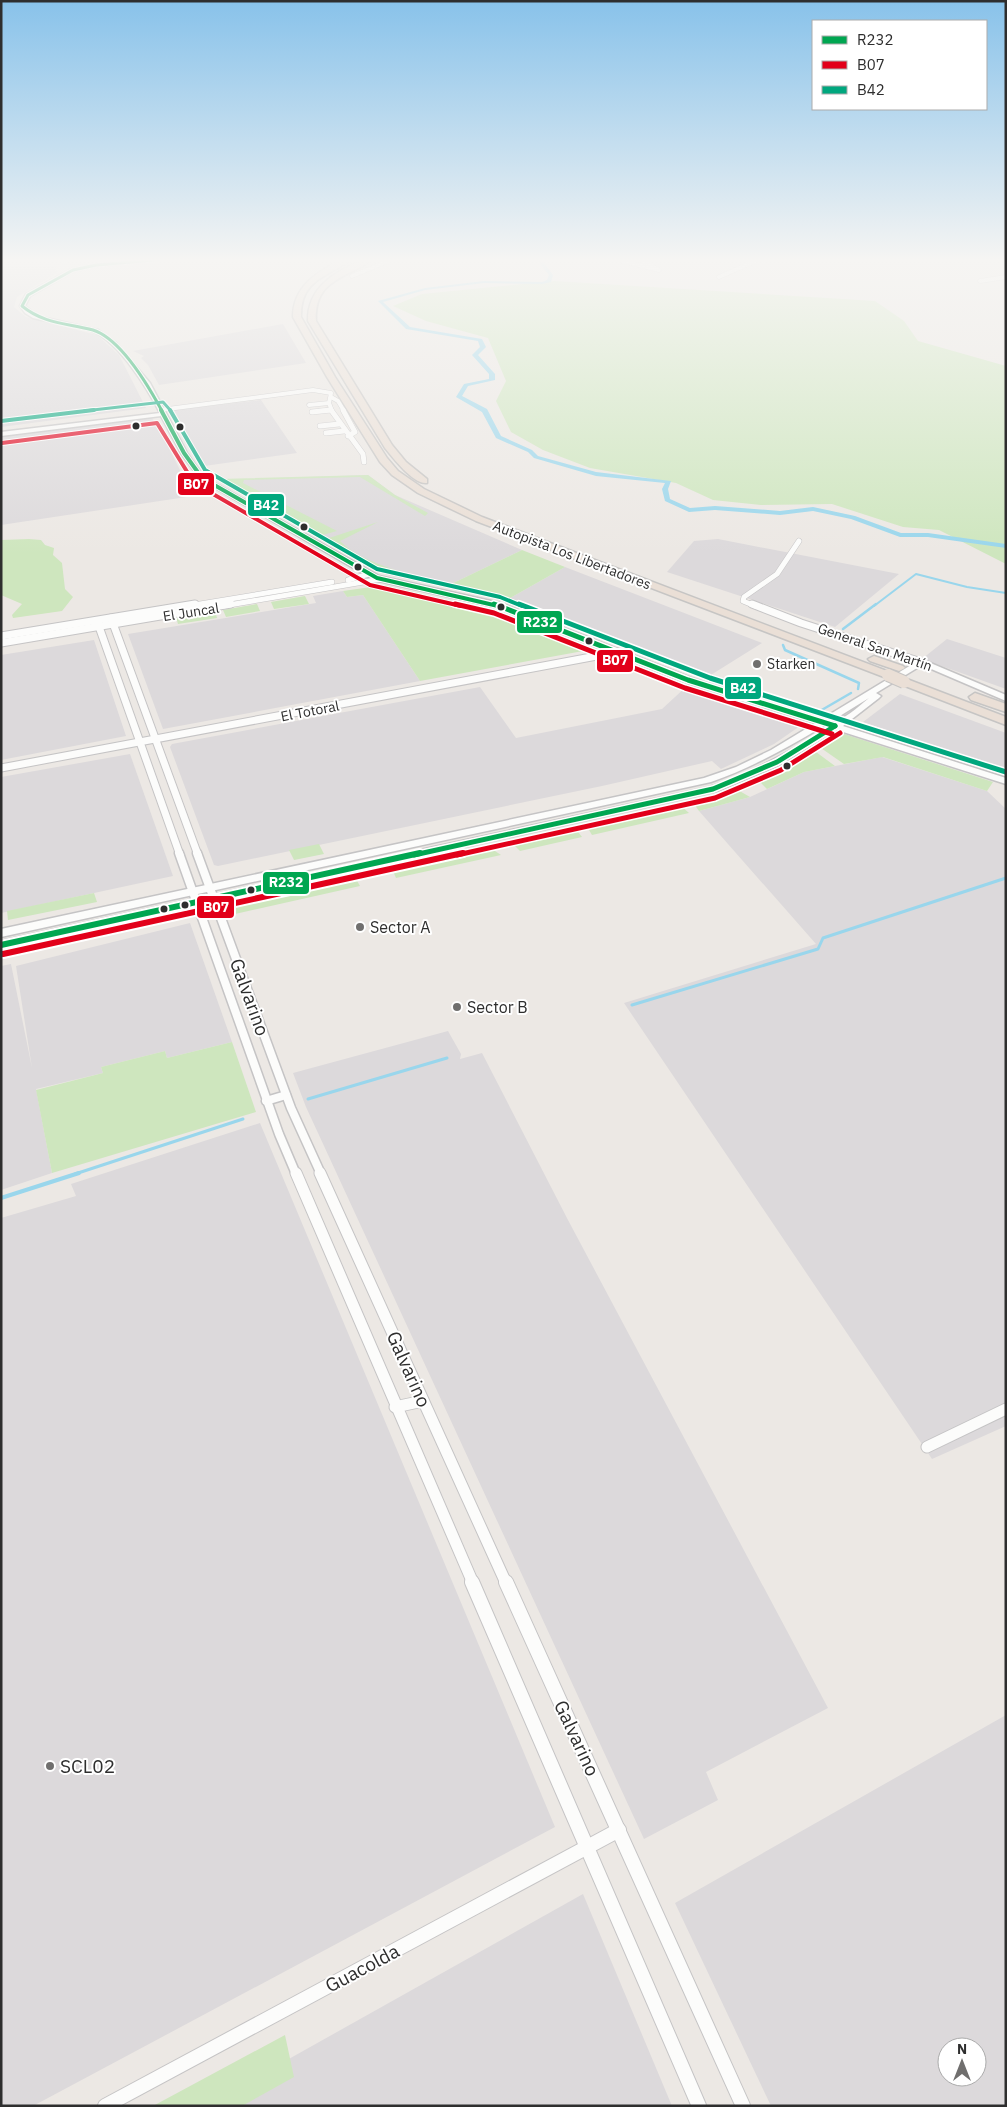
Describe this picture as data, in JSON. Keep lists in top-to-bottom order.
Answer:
{
  "streets": {
    "highway": ["Autopista Los Libertadores"],
    "main road": ["General San Martín"],
    "street": [
      "El Juncal",
      "El Totoral",
      "Galvarino",
      "Guacolda"
    ]
  },
  "crossings": [
    ["El Juncal", "Galvarino"],
    ["El Totoral", "Galvarino"],
    ["Galvarino", "Guacolda"]
  ],
  "places": [
    "Starken",
    "Sector A",
    "Sector B",
    "SCL02"
  ],
  "lines": ["transit line R232", "transit line B42", "transit line B07"],
  "legend": ["R232", "B07", "B42"],
  "north": "top"
}
